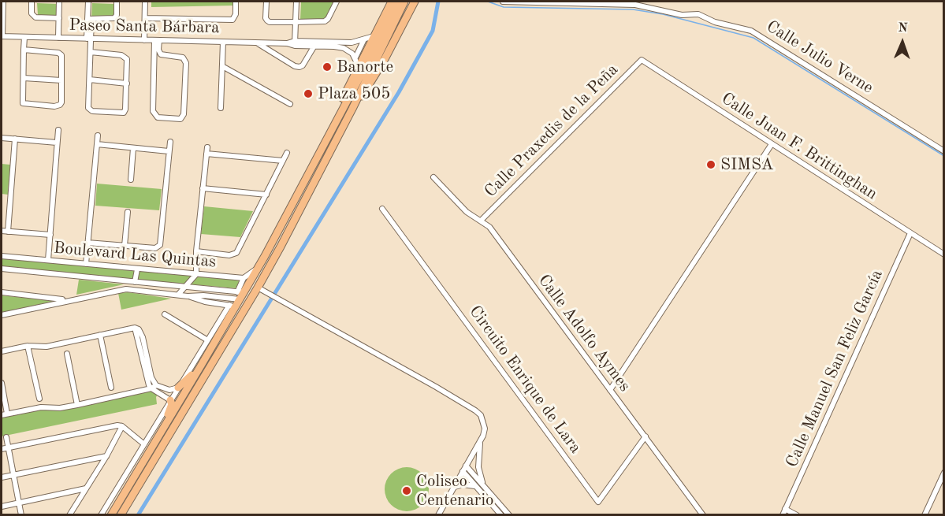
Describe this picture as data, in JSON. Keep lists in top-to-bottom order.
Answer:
{
  "streets": {
    "street": [
      "Paseo Santa Bárbara",
      "Calle Julio Verne",
      "Calle Praxedis de la Peña",
      "Calle Juan F. Brittinghan",
      "Boulevard Las Quintas",
      "Calle Adolfo Aymes",
      "Calle Manuel San Feliz García",
      "Circuito Enrique de Lara"
    ]
  },
  "crossings": [
    ["Calle Praxedis de la Peña", "Calle Juan F. Brittinghan"],
    ["Calle Praxedis de la Peña", "Calle Adolfo Aymes"],
    ["Calle Juan F. Brittinghan", "Calle Manuel San Feliz García"],
    ["Calle Adolfo Aymes", "Circuito Enrique de Lara"]
  ],
  "places": [
    "Banorte",
    "Plaza 505",
    "SIMSA",
    "Coliseo Centenario"
  ],
  "north": "top"
}
